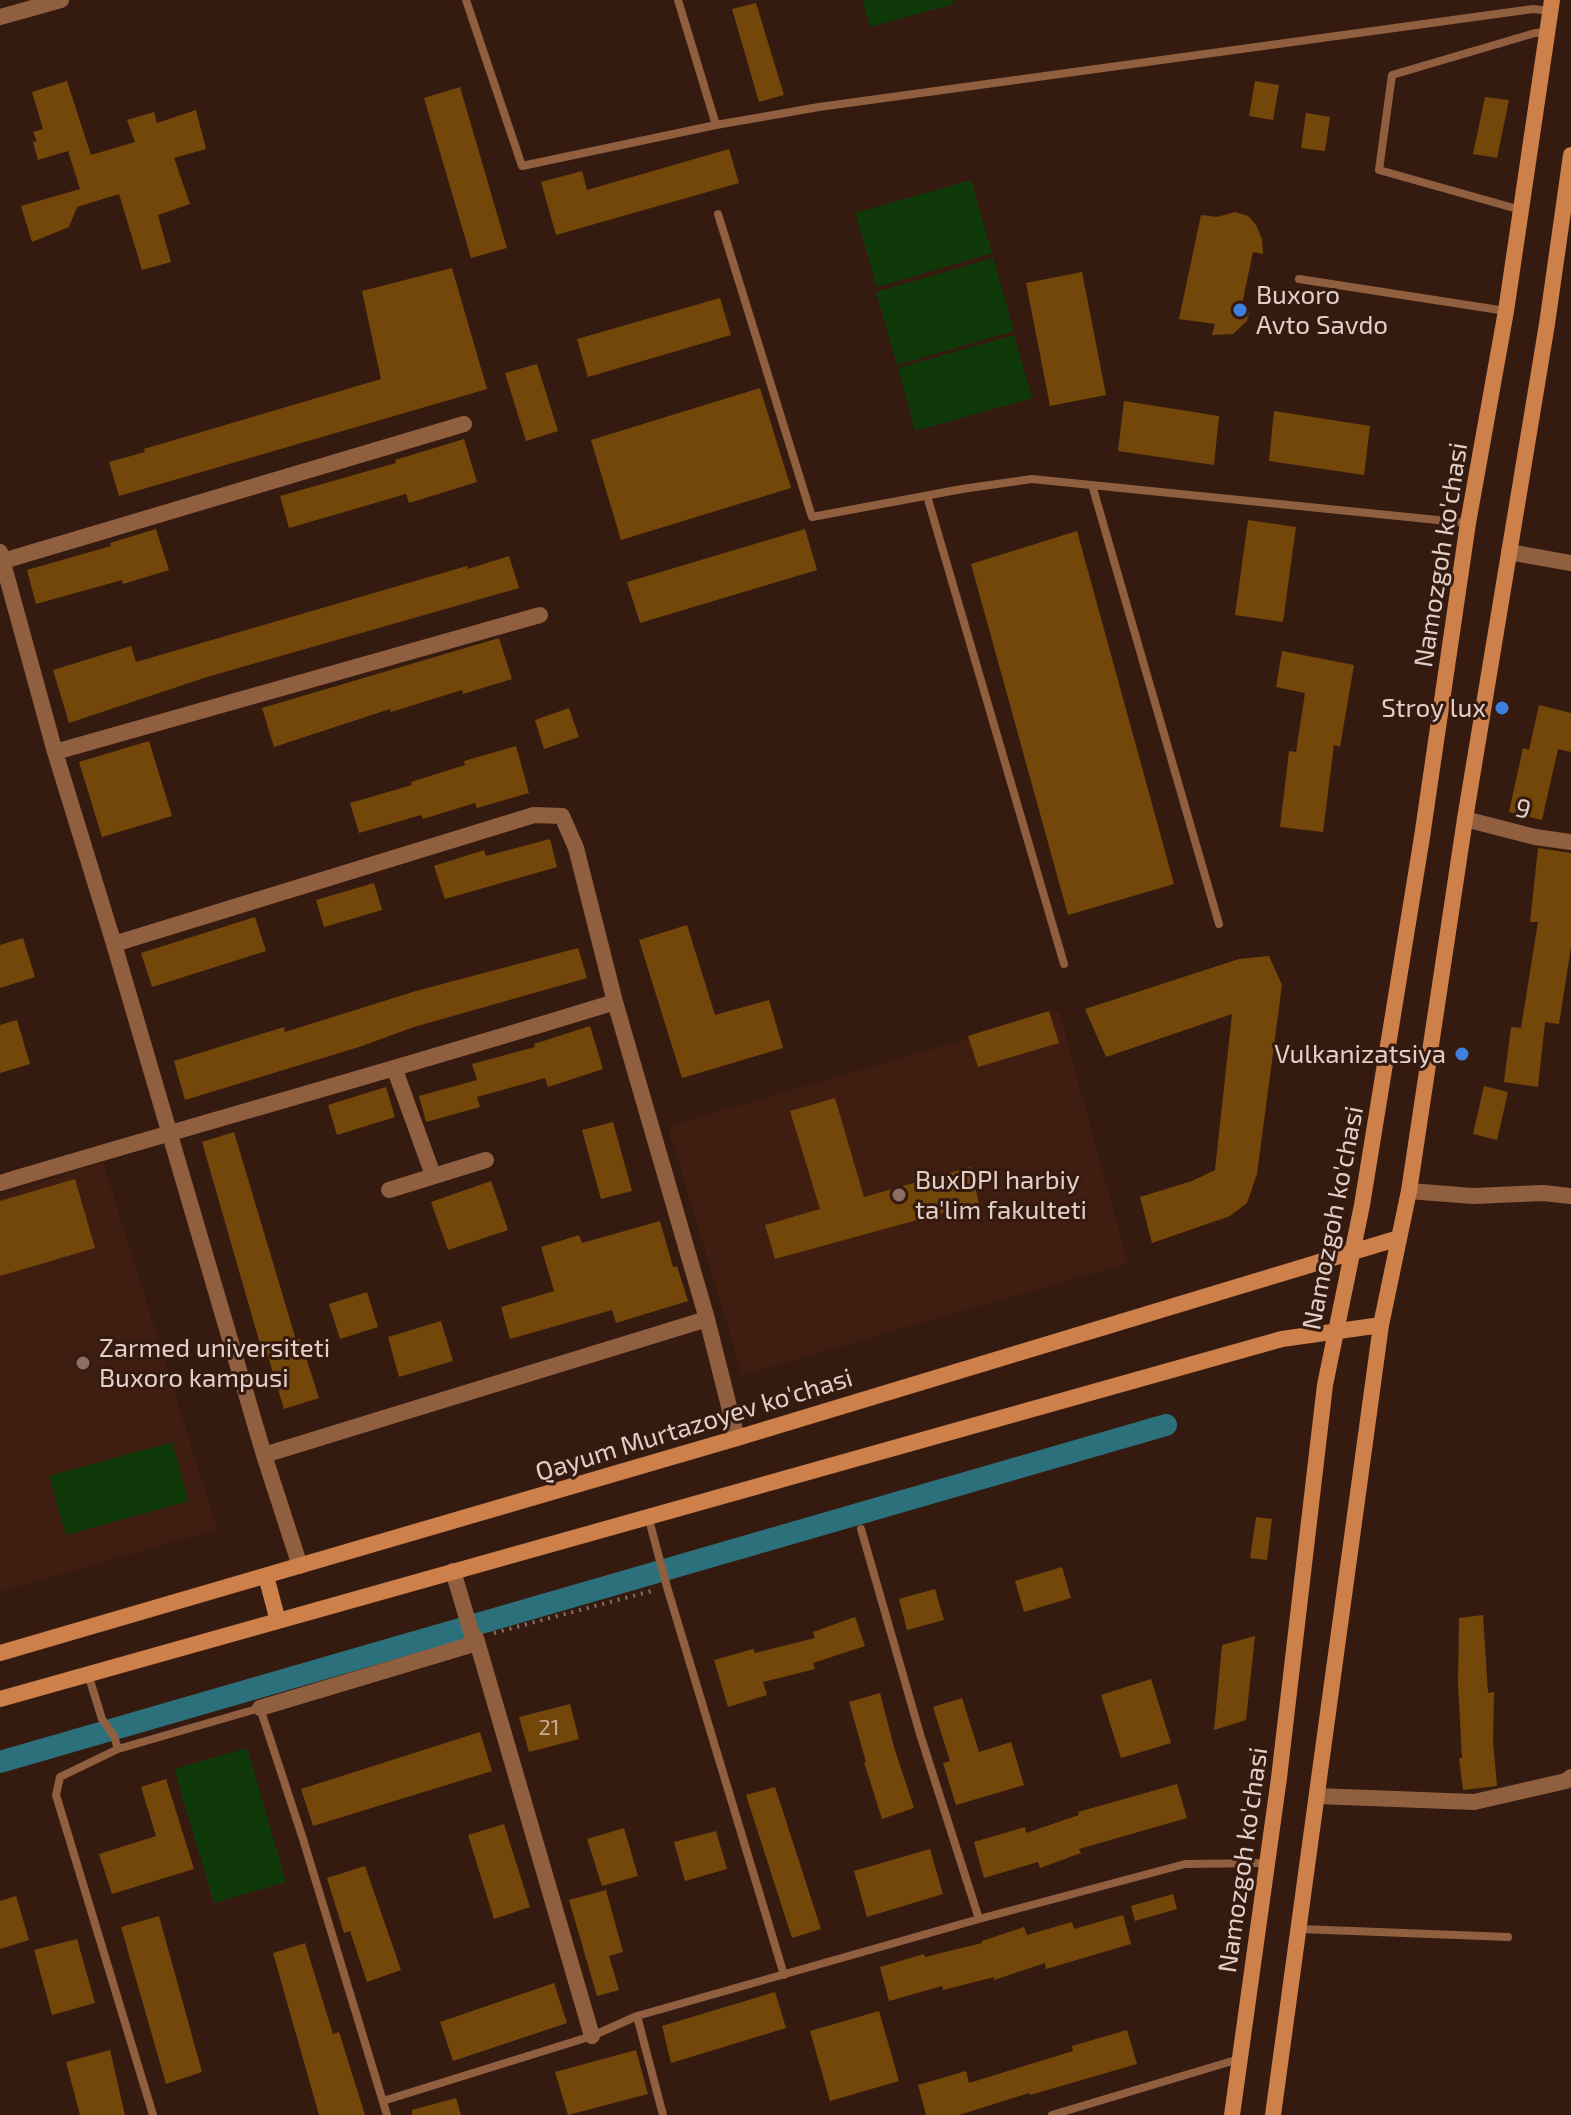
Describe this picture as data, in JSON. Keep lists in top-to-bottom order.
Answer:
{
  "streets": {
    "main road": ["Namozgoh ko'chasi", "Qayum Murtazoyev ko'chasi"],
    "street": ["9"]
  },
  "crossings": [
    ["Namozgoh ko'chasi", "Qayum Murtazoyev ko'chasi"]
  ],
  "places": [
    "Buxoro Avto Savdo",
    "Stroy lux",
    "Vulkanizatsiya",
    "BuxDPI harbiy ta'lim fakulteti",
    "Zarmed universiteti Buxoro kampusi"
  ],
  "house_numbers": ["21"]
}
